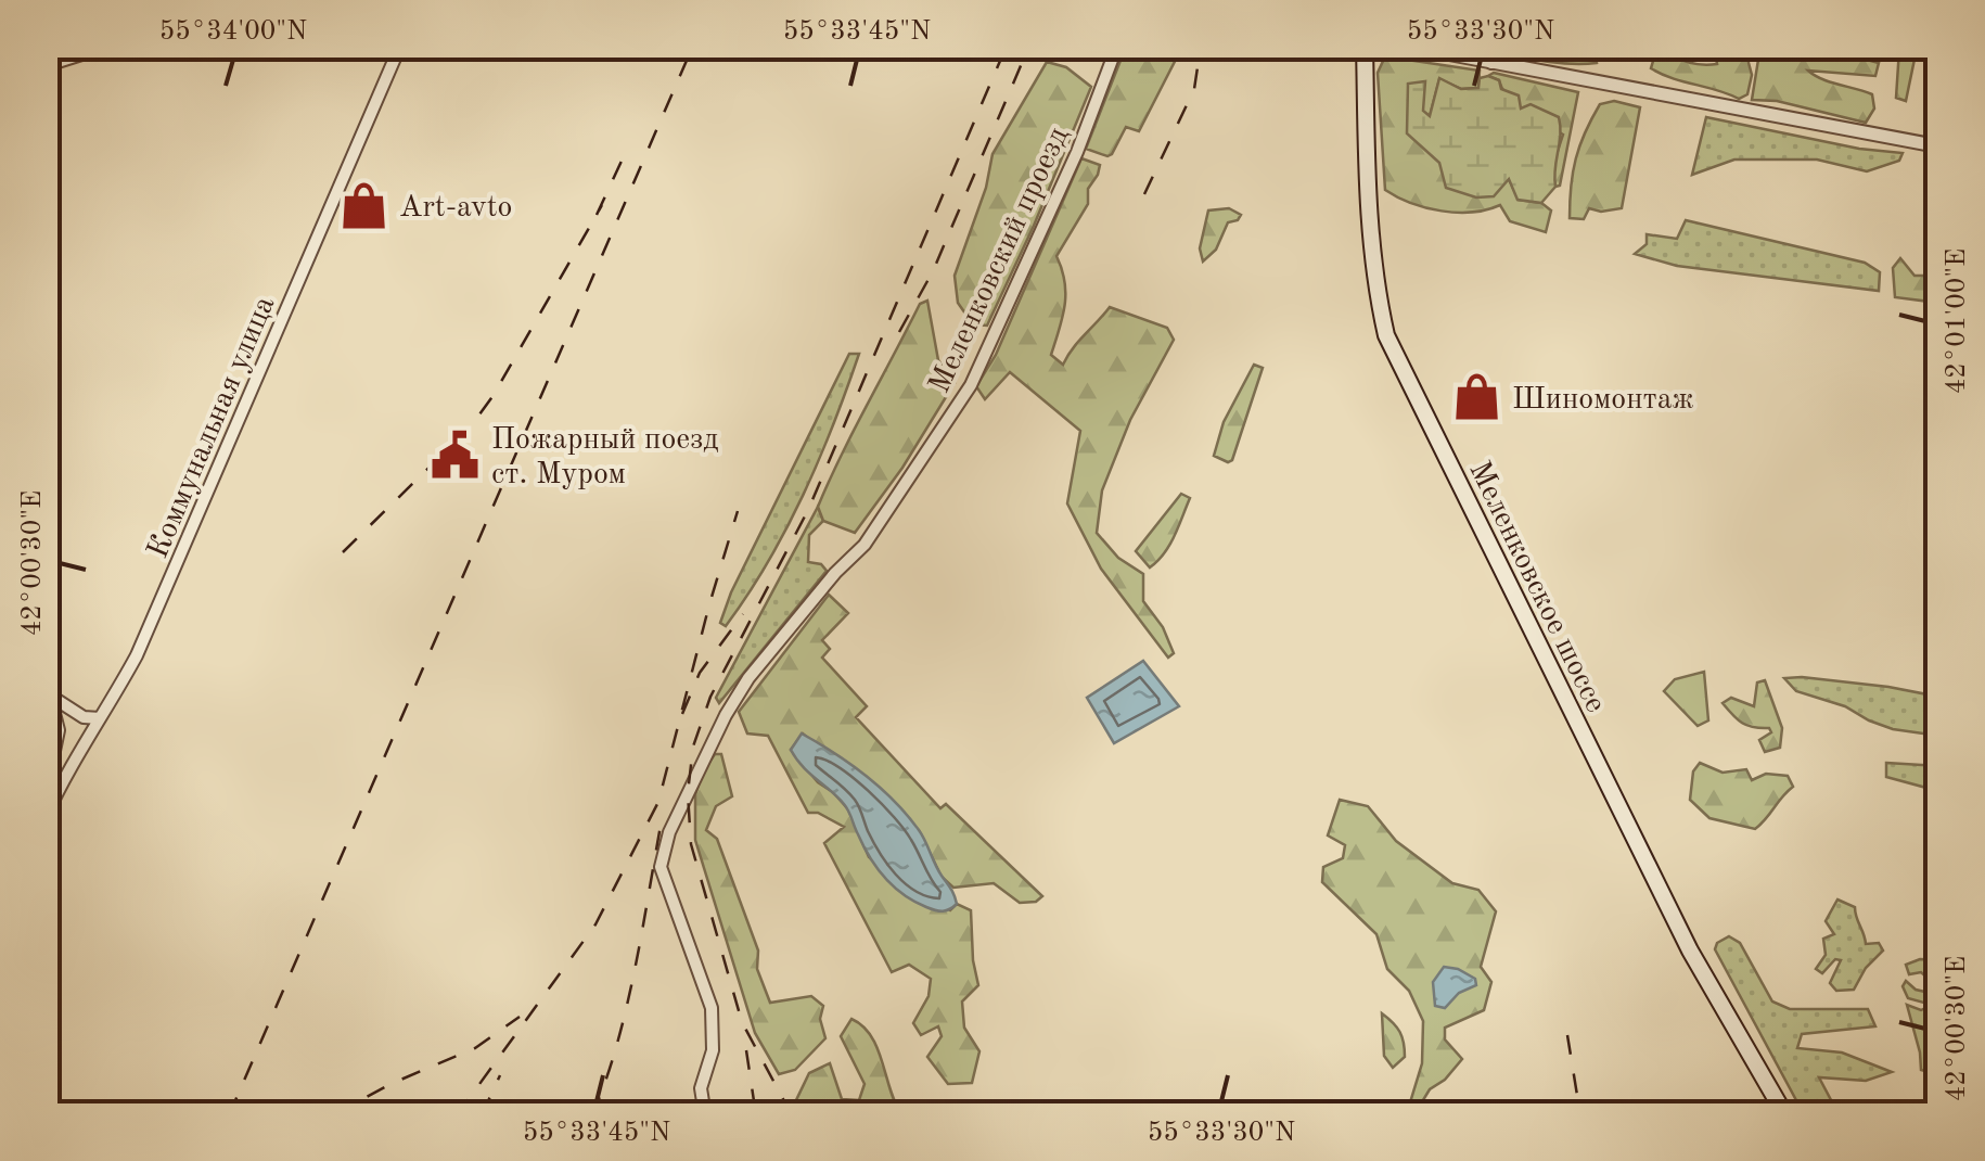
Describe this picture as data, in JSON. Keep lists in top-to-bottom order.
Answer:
{
  "streets": {
    "main road": ["Меленковское шоссе"],
    "street": ["Меленковский проезд", "Коммунальная улица"]
  },
  "places": {
    "shop": ["Art-avto", "Шиномонтаж"],
    "public building": ["Пожарный поезд ст. Муром"]
  },
  "coordinates": [
    "55°34'00\"N",
    "55°33'45\"N",
    "55°33'30\"N",
    "42°01'00\"E",
    "42°00'30\"E"
  ]
}
